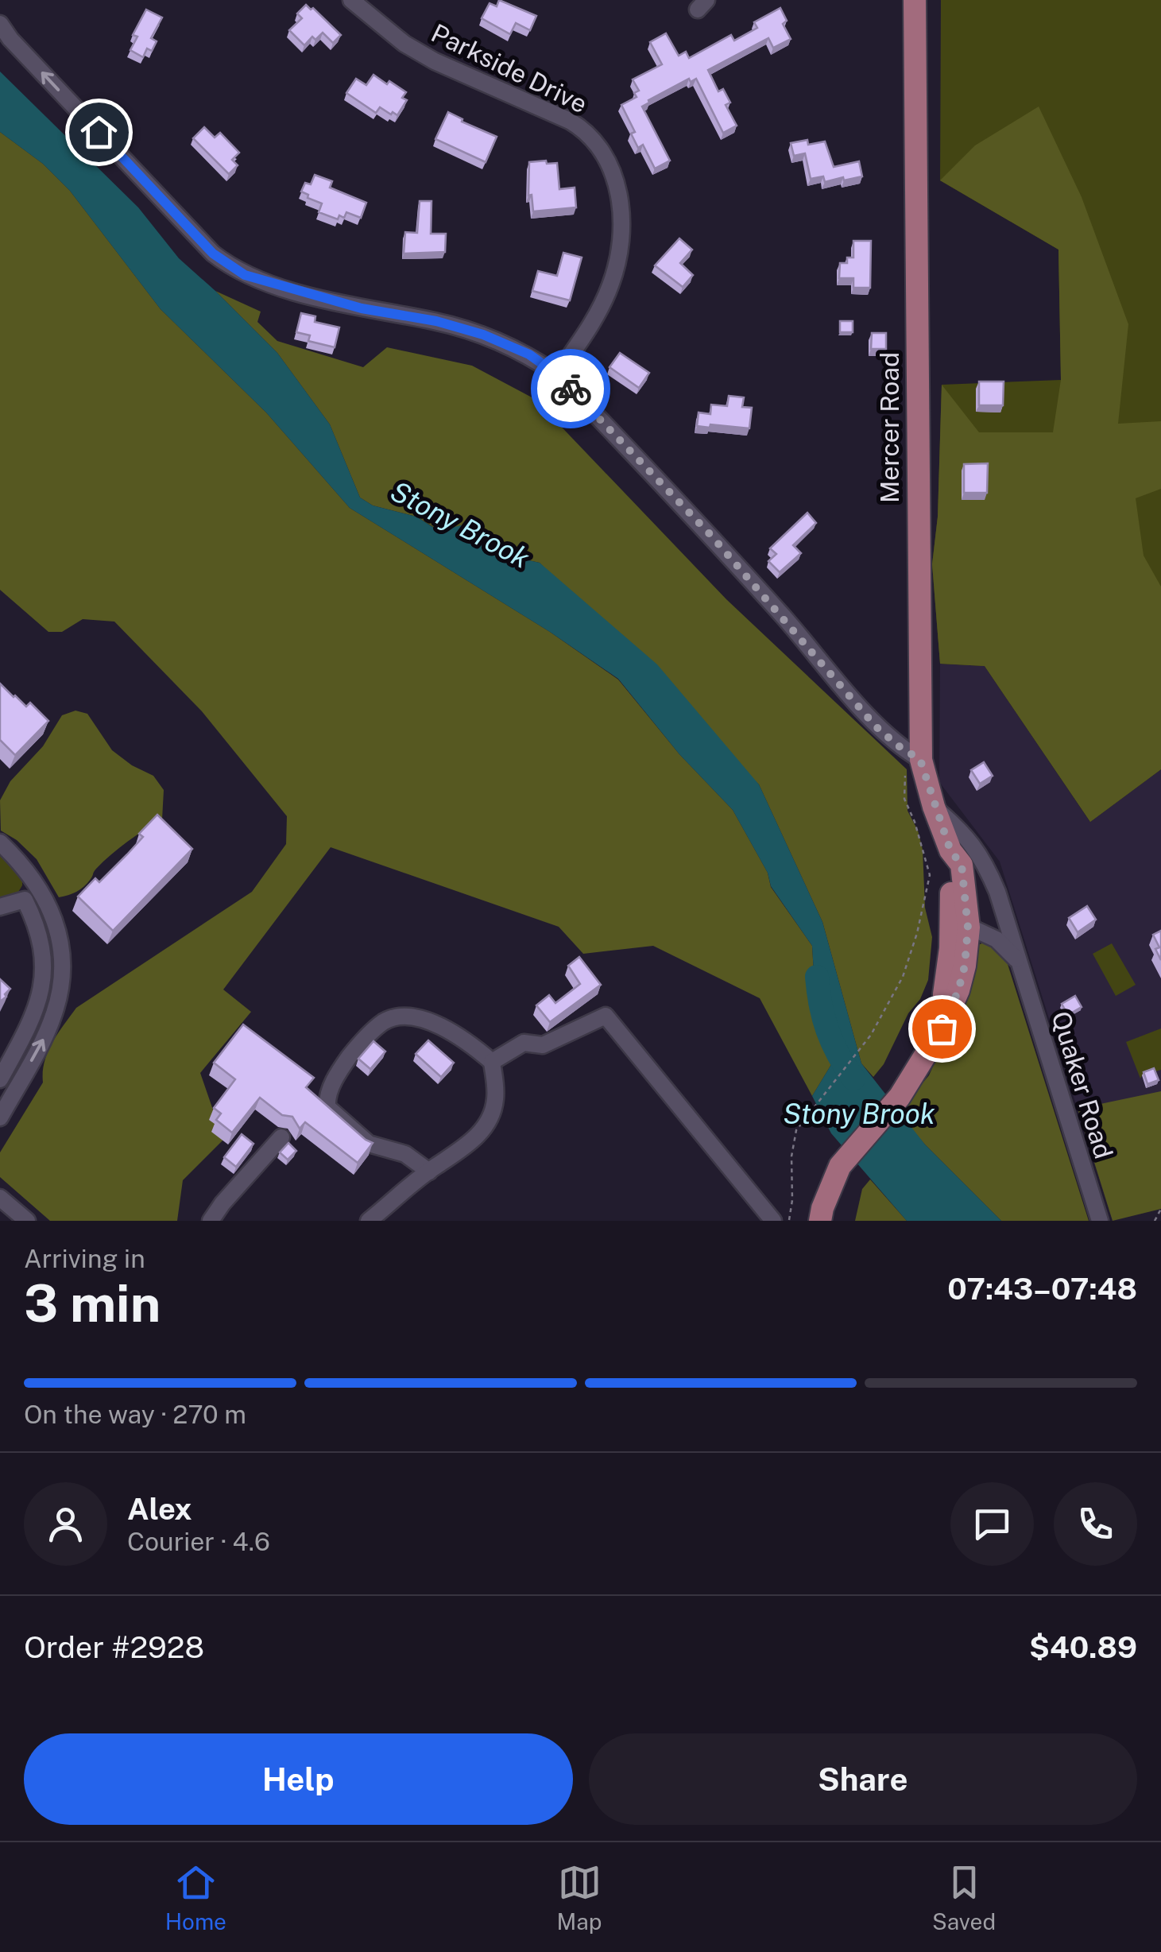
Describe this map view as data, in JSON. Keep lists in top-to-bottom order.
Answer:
{
  "streets": {
    "main road": ["Mercer Road"],
    "street": ["Parkside Drive", "Quaker Road"]
  },
  "crossings": [
    ["Mercer Road", "Quaker Road"]
  ],
  "water": ["Stony Brook"],
  "page": {
    "heading": ["3 min", "Arriving in", "07:43–07:48"],
    "panel": [
      "Alex",
      "Courier · 4.6",
      "Order #2928",
      "$40.89"
    ],
    "bar": "On the way · 270 m",
    "buttons": ["Help", "Share"],
    "tabs": ["Home", "Map", "Saved"]
  }
}
